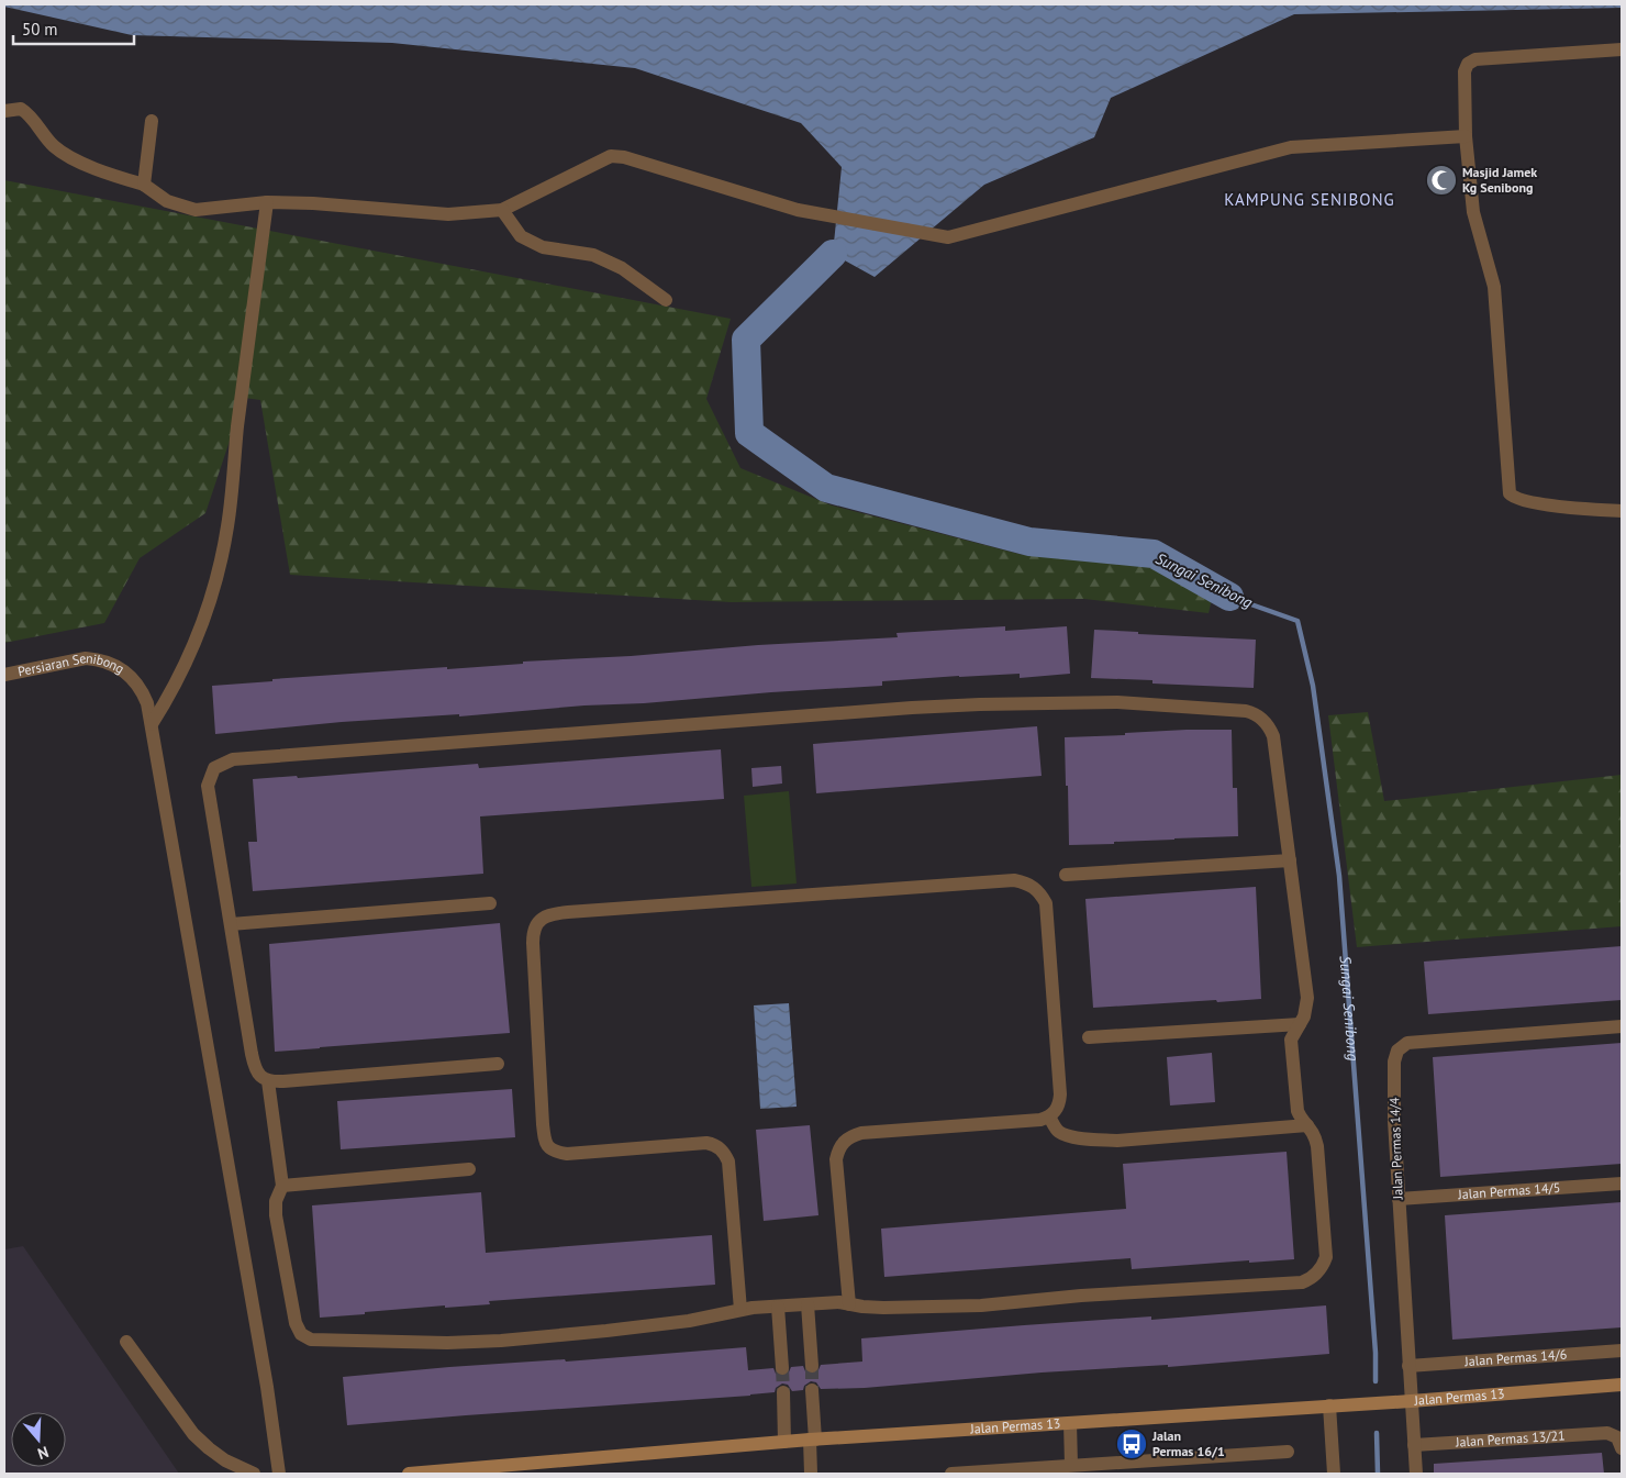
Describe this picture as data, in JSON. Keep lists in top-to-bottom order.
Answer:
{
  "streets": {
    "main road": ["Jalan Permas 13"],
    "street": [
      "Persiaran Senibong",
      "Jalan Permas 14/4",
      "Jalan Permas 14/5",
      "Jalan Permas 14/6",
      "Jalan Permas 13/21"
    ]
  },
  "crossings": [
    ["Jalan Permas 14/4", "Jalan Permas 14/5"],
    ["Jalan Permas 14/4", "Jalan Permas 14/6"],
    ["Jalan Permas 14/4", "Jalan Permas 13"],
    ["Jalan Permas 14/4", "Jalan Permas 13/21"]
  ],
  "districts": ["KAMPUNG SENIBONG"],
  "water": ["Sungai Senibong"],
  "places": {
    "mosque": ["Masjid Jamek Kg Senibong"],
    "bus stop": ["Jalan Permas 16/1"]
  },
  "scale_bar": "50 m",
  "north": "bottom"
}
